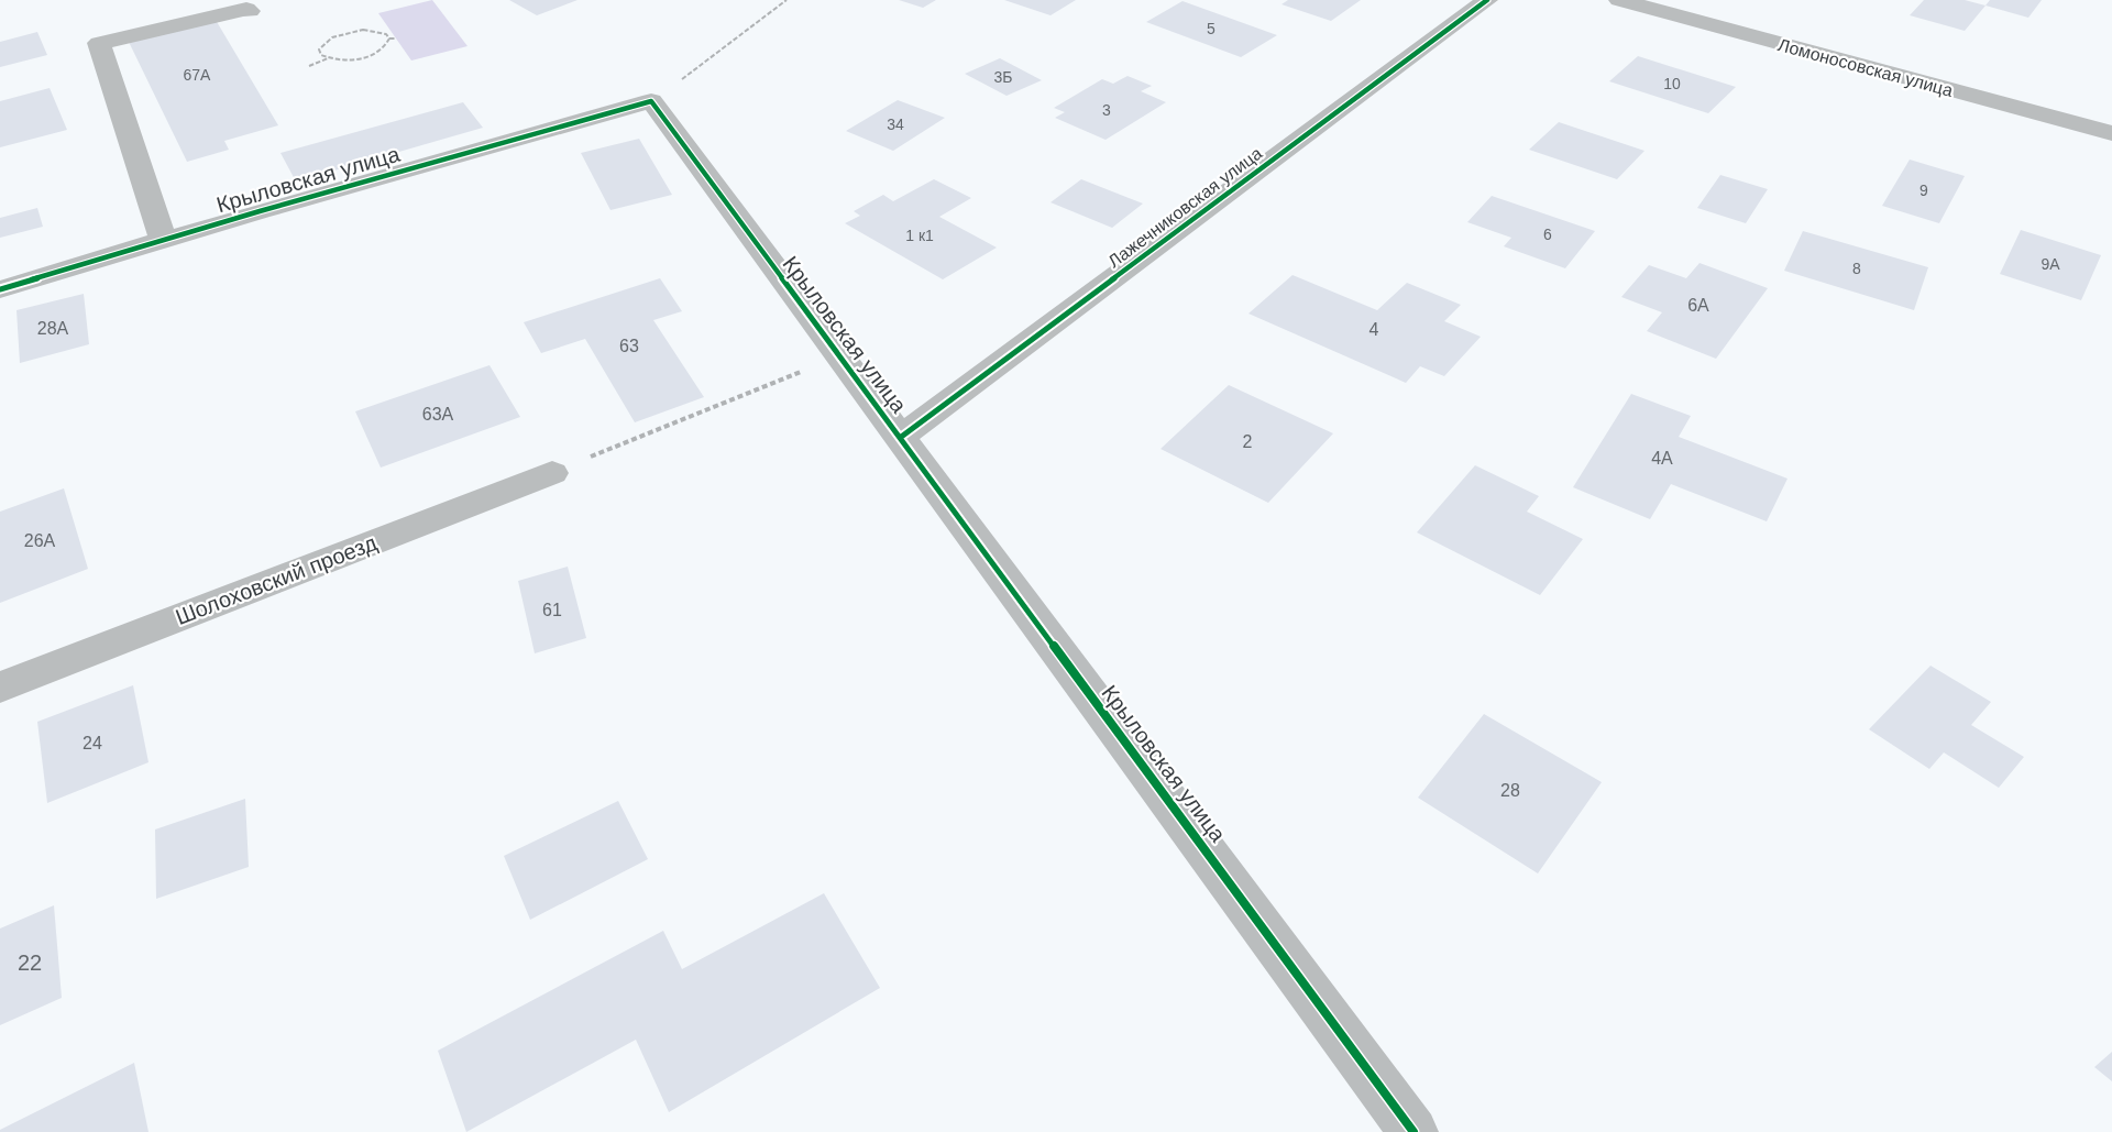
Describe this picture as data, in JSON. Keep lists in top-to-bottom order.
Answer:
{
  "streets": {
    "street": [
      "Ломоносовская улица",
      "Крыловская улица",
      "Лажечниковская улица",
      "Шолоховский проезд"
    ]
  },
  "crossings": [
    ["Крыловская улица", "Лажечниковская улица"]
  ],
  "house_numbers": [
    "5",
    "67А",
    "3Б",
    "10",
    "3",
    "34",
    "9",
    "6",
    "1 к1",
    "9А",
    "8",
    "6А",
    "28А",
    "4",
    "63",
    "63А",
    "2",
    "4А",
    "26А",
    "61",
    "24",
    "28",
    "22"
  ]
}
